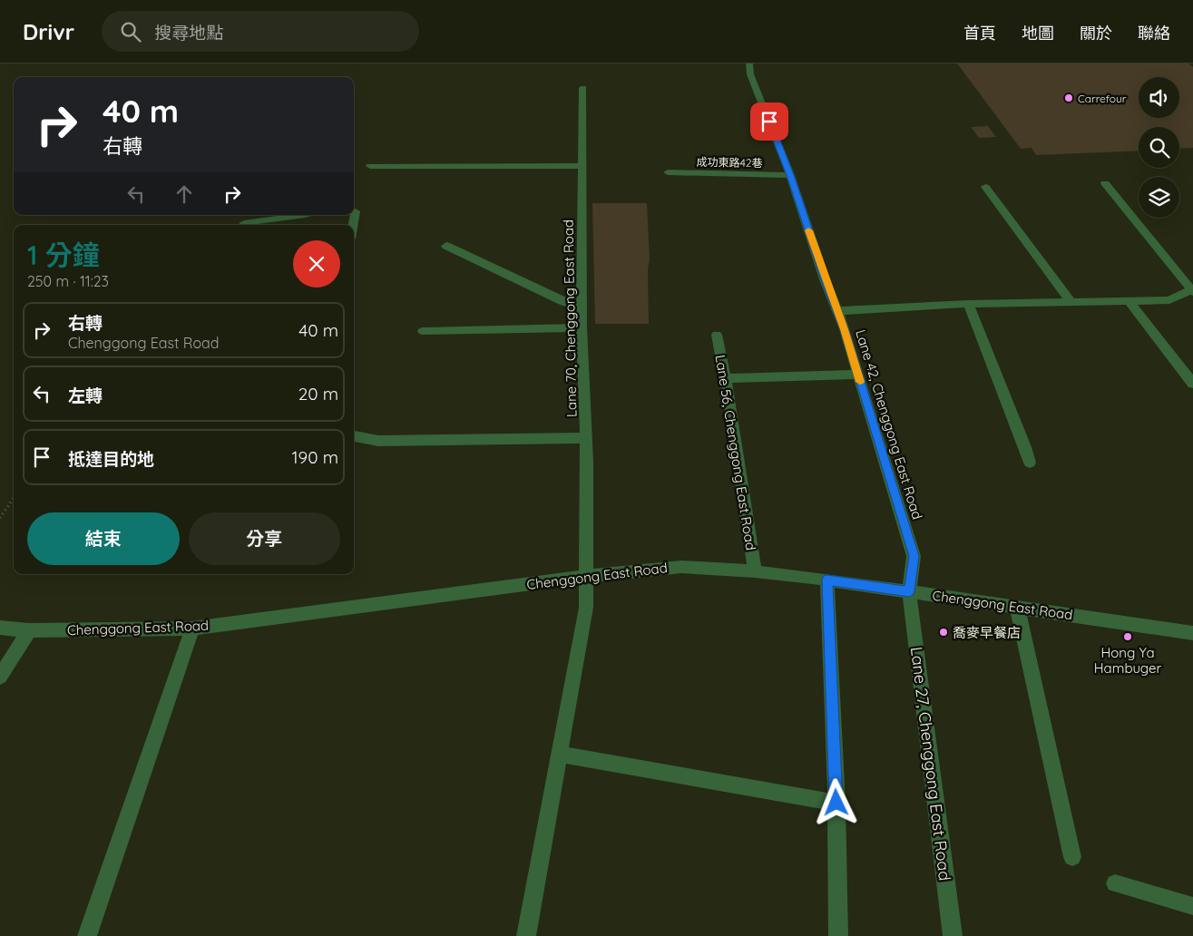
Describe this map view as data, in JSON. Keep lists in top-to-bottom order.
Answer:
{
  "streets": {
    "street": [
      "成功東路42巷",
      "Lane 70, Chenggong East Road",
      "Lane 42, Chenggong East Road",
      "Lane 56, Chenggong East Road",
      "Chenggong East Road",
      "Lane 27, Chenggong East Road"
    ]
  },
  "crossings": [
    ["成功東路42巷", "Lane 42, Chenggong East Road"],
    ["Lane 70, Chenggong East Road", "Chenggong East Road"],
    ["Lane 42, Chenggong East Road", "Chenggong East Road"],
    ["Lane 42, Chenggong East Road", "Lane 27, Chenggong East Road"],
    ["Lane 56, Chenggong East Road", "Chenggong East Road"],
    ["Chenggong East Road", "Lane 27, Chenggong East Road"]
  ],
  "places": ["Carrefour", "喬麥早餐店", "Hong Ya Hambuger"],
  "page": {
    "header": "Drivr",
    "search": "搜尋地點",
    "nav": [
      "首頁",
      "地圖",
      "關於",
      "聯絡"
    ],
    "turn": ["40 m", "右轉"],
    "heading": ["1 分鐘", "250 m · 11:23"],
    "list": [
      {
        "name": "右轉",
        "note": "Chenggong East Road",
        "value": "40 m"
      },
      {
        "name": "左轉",
        "value": "20 m"
      },
      {
        "name": "抵達目的地",
        "value": "190 m"
      }
    ],
    "buttons": ["結束", "分享"]
  }
}
